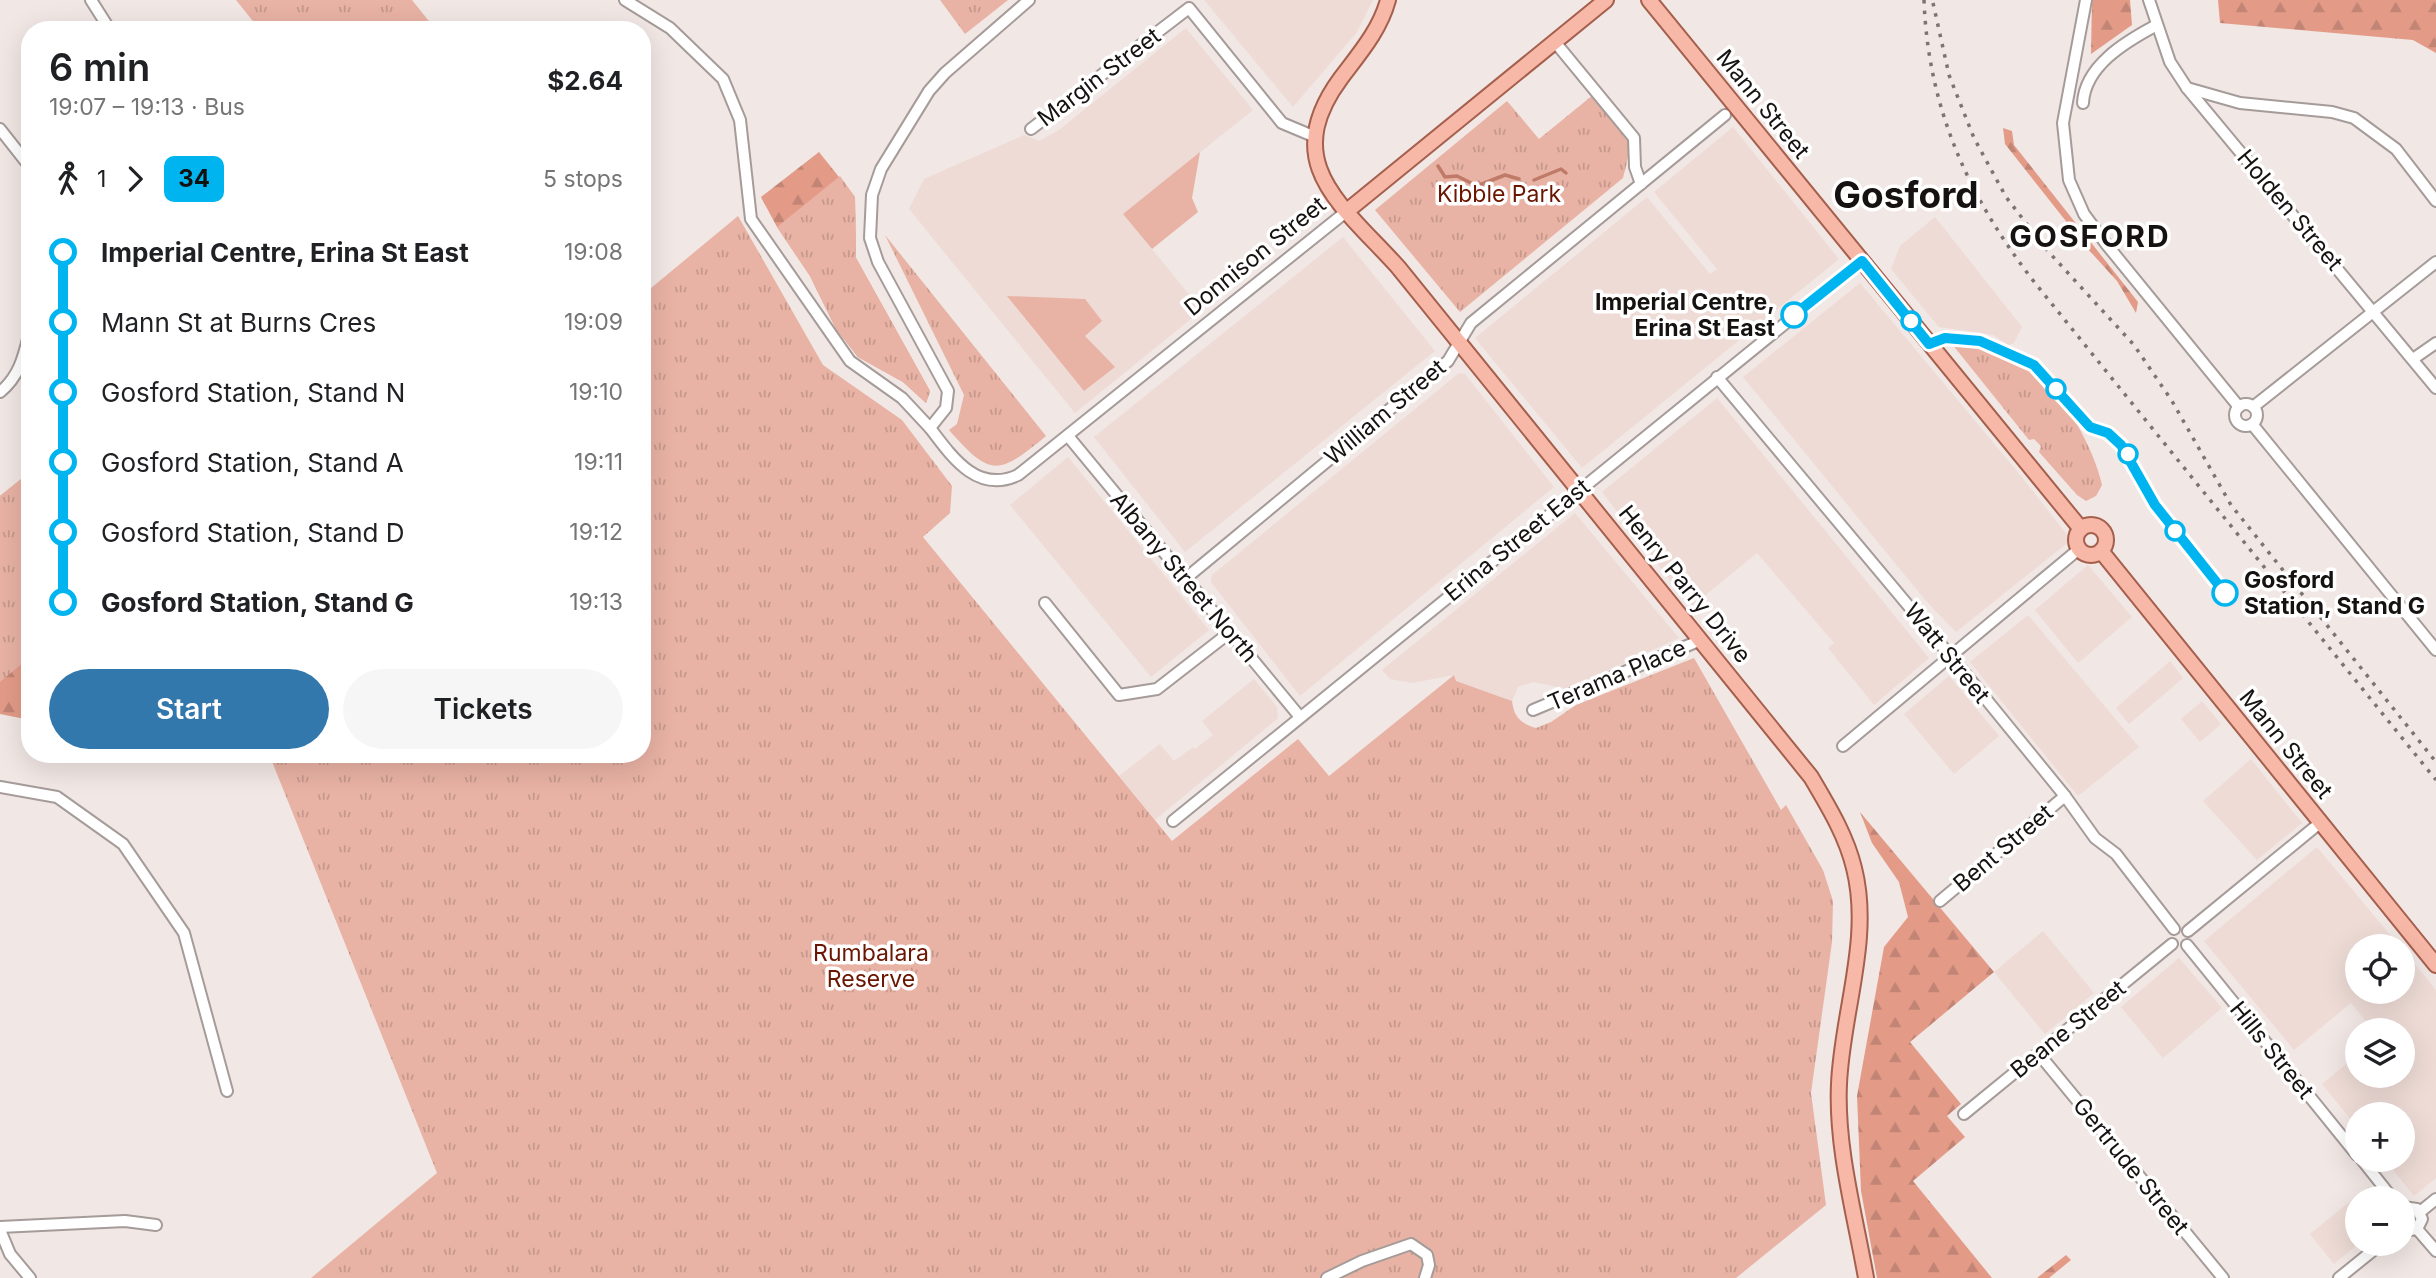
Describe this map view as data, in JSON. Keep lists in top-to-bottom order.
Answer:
{
  "streets": {
    "main road": ["Mann Street", "Donnison Street", "Henry Parry Drive"],
    "street": [
      "Margin Street",
      "Holden Street",
      "William Street",
      "Erina Street East",
      "Albany Street North",
      "Watt Street",
      "Terama Place",
      "Bent Street",
      "Beane Street",
      "Hills Street",
      "Gertrude Street"
    ]
  },
  "crossings": [
    ["Margin Street", "Henry Parry Drive"],
    ["Mann Street", "Erina Street East"],
    ["Donnison Street", "Albany Street North"],
    ["Donnison Street", "Henry Parry Drive"],
    ["William Street", "Albany Street North"],
    ["William Street", "Henry Parry Drive"],
    ["Erina Street East", "Albany Street North"],
    ["Erina Street East", "Henry Parry Drive"],
    ["Erina Street East", "Watt Street"],
    ["Henry Parry Drive", "Terama Place"],
    ["Watt Street", "Bent Street"],
    ["Watt Street", "Beane Street"],
    ["Watt Street", "Hills Street"],
    ["Beane Street", "Hills Street"],
    ["Beane Street", "Gertrude Street"]
  ],
  "districts": ["Gosford", "GOSFORD"],
  "parks": ["Kibble Park", "Rumbalara Reserve"],
  "places": ["Imperial Centre, Erina St East", "Gosford Station, Stand G"],
  "lines": ["bus line 34"],
  "page": {
    "heading": ["6 min", "19:07 – 19:13 · Bus", "$2.64"],
    "legs": ["1", "34", "5 stops"],
    "list": [
      {
        "name": "Imperial Centre, Erina St East",
        "value": "19:08"
      },
      {
        "name": "Mann St at Burns Cres",
        "value": "19:09"
      },
      {
        "name": "Gosford Station, Stand N",
        "value": "19:10"
      },
      {
        "name": "Gosford Station, Stand A",
        "value": "19:11"
      },
      {
        "name": "Gosford Station, Stand D",
        "value": "19:12"
      },
      {
        "name": "Gosford Station, Stand G",
        "value": "19:13"
      }
    ],
    "buttons": ["Start", "Tickets"],
    "map_buttons": ["+", "−"]
  }
}
